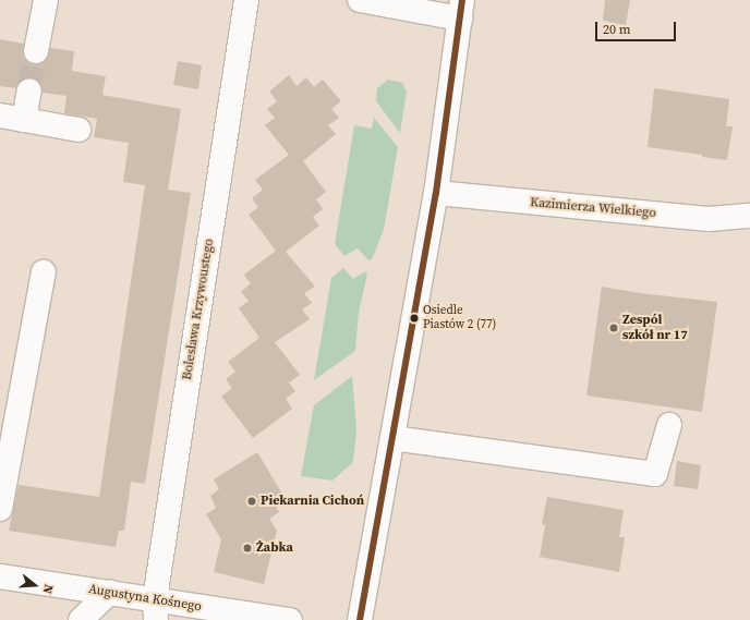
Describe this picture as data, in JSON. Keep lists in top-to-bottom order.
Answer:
{
  "streets": {
    "street": ["Kazimierza Wielkiego", "Bolesława Krzywoustego", "Augustyna Kośnego"]
  },
  "crossings": [
    ["Bolesława Krzywoustego", "Augustyna Kośnego"]
  ],
  "places": [
    "Osiedle Piastów 2 (77)",
    "Zespól szkół nr 17",
    "Piekarnia Cichoń",
    "Żabka"
  ],
  "scale_bar": "20 m",
  "north": "right"
}
